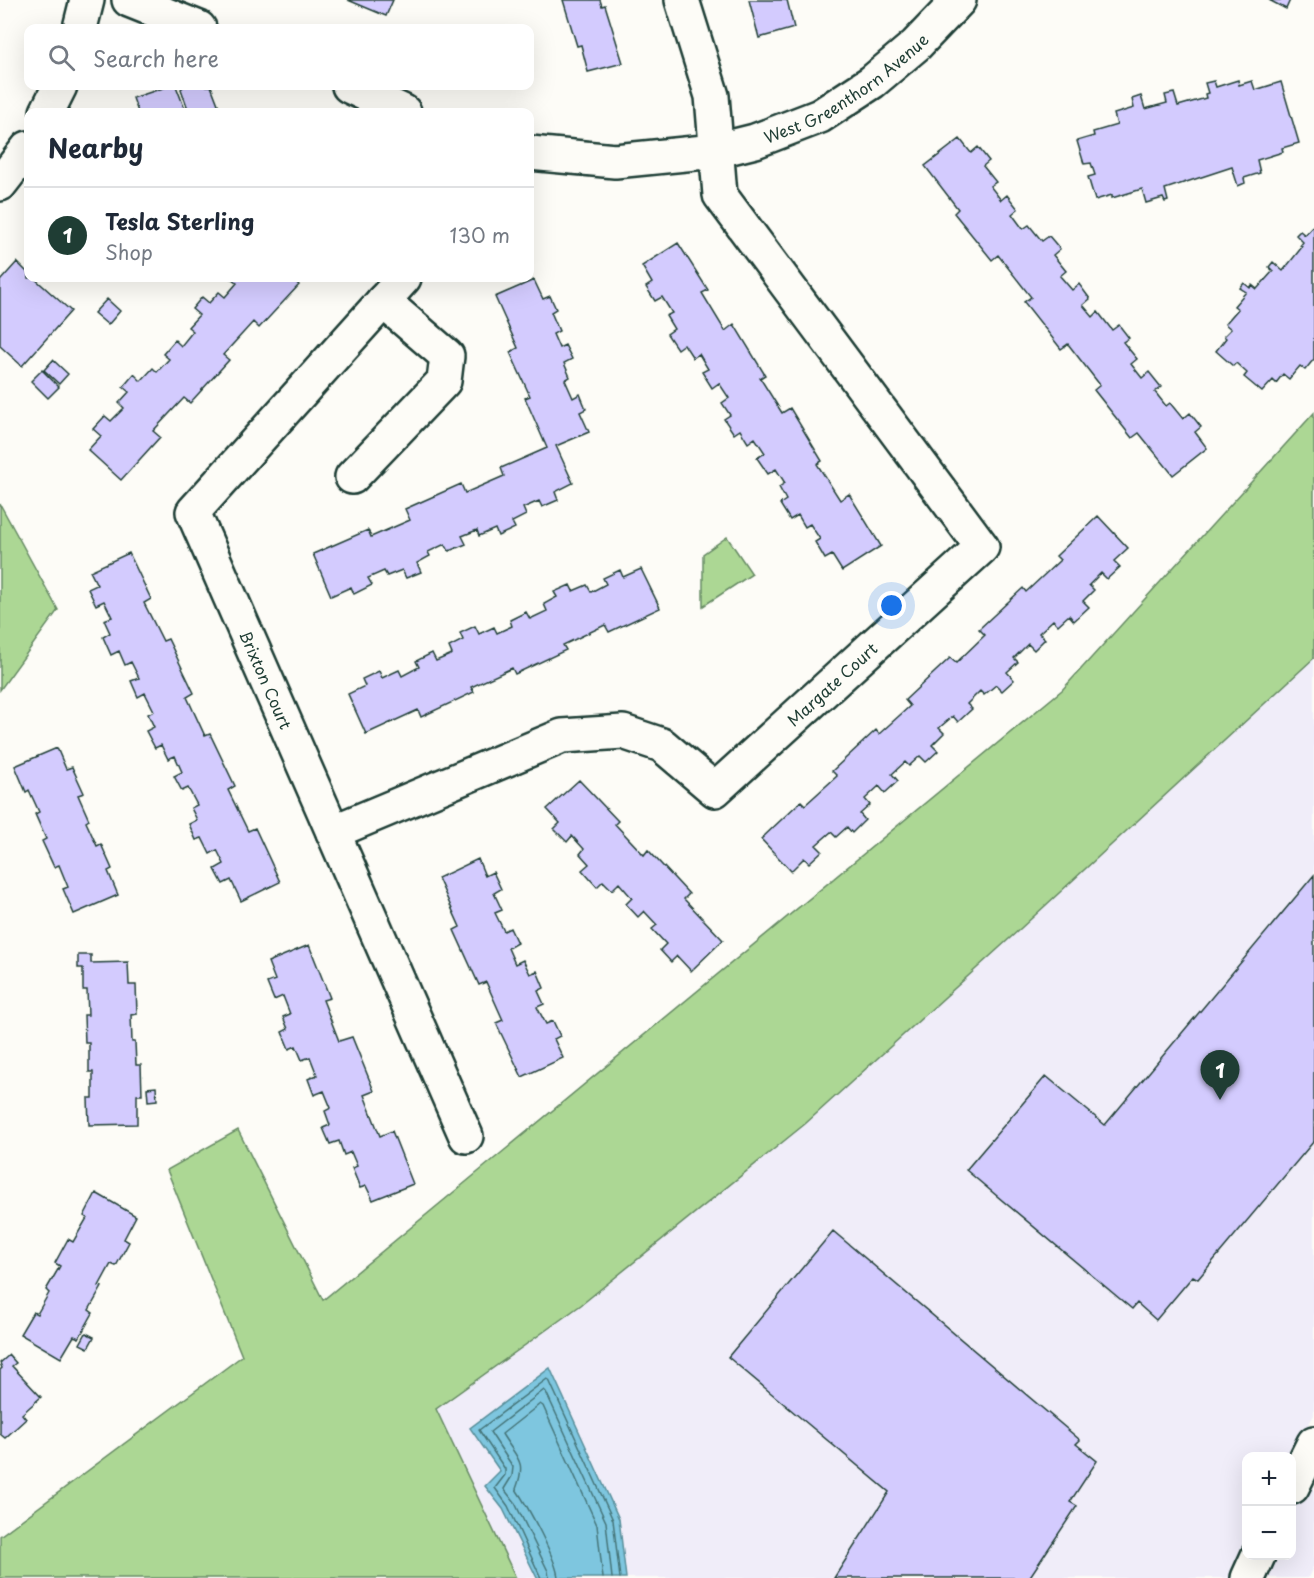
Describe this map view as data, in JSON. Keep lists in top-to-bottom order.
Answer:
{
  "streets": {
    "street": ["West Greenthorn Avenue", "Brixton Court", "Margate Court"]
  },
  "crossings": [
    ["West Greenthorn Avenue", "Margate Court"],
    ["Brixton Court", "Margate Court"]
  ],
  "page": {
    "search": "Search here",
    "heading": "Nearby",
    "list": [
      {
        "mark": "1",
        "name": "Tesla Sterling",
        "note": "Shop",
        "value": "130 m"
      }
    ],
    "pins": "1",
    "map_buttons": ["+", "−"]
  }
}
